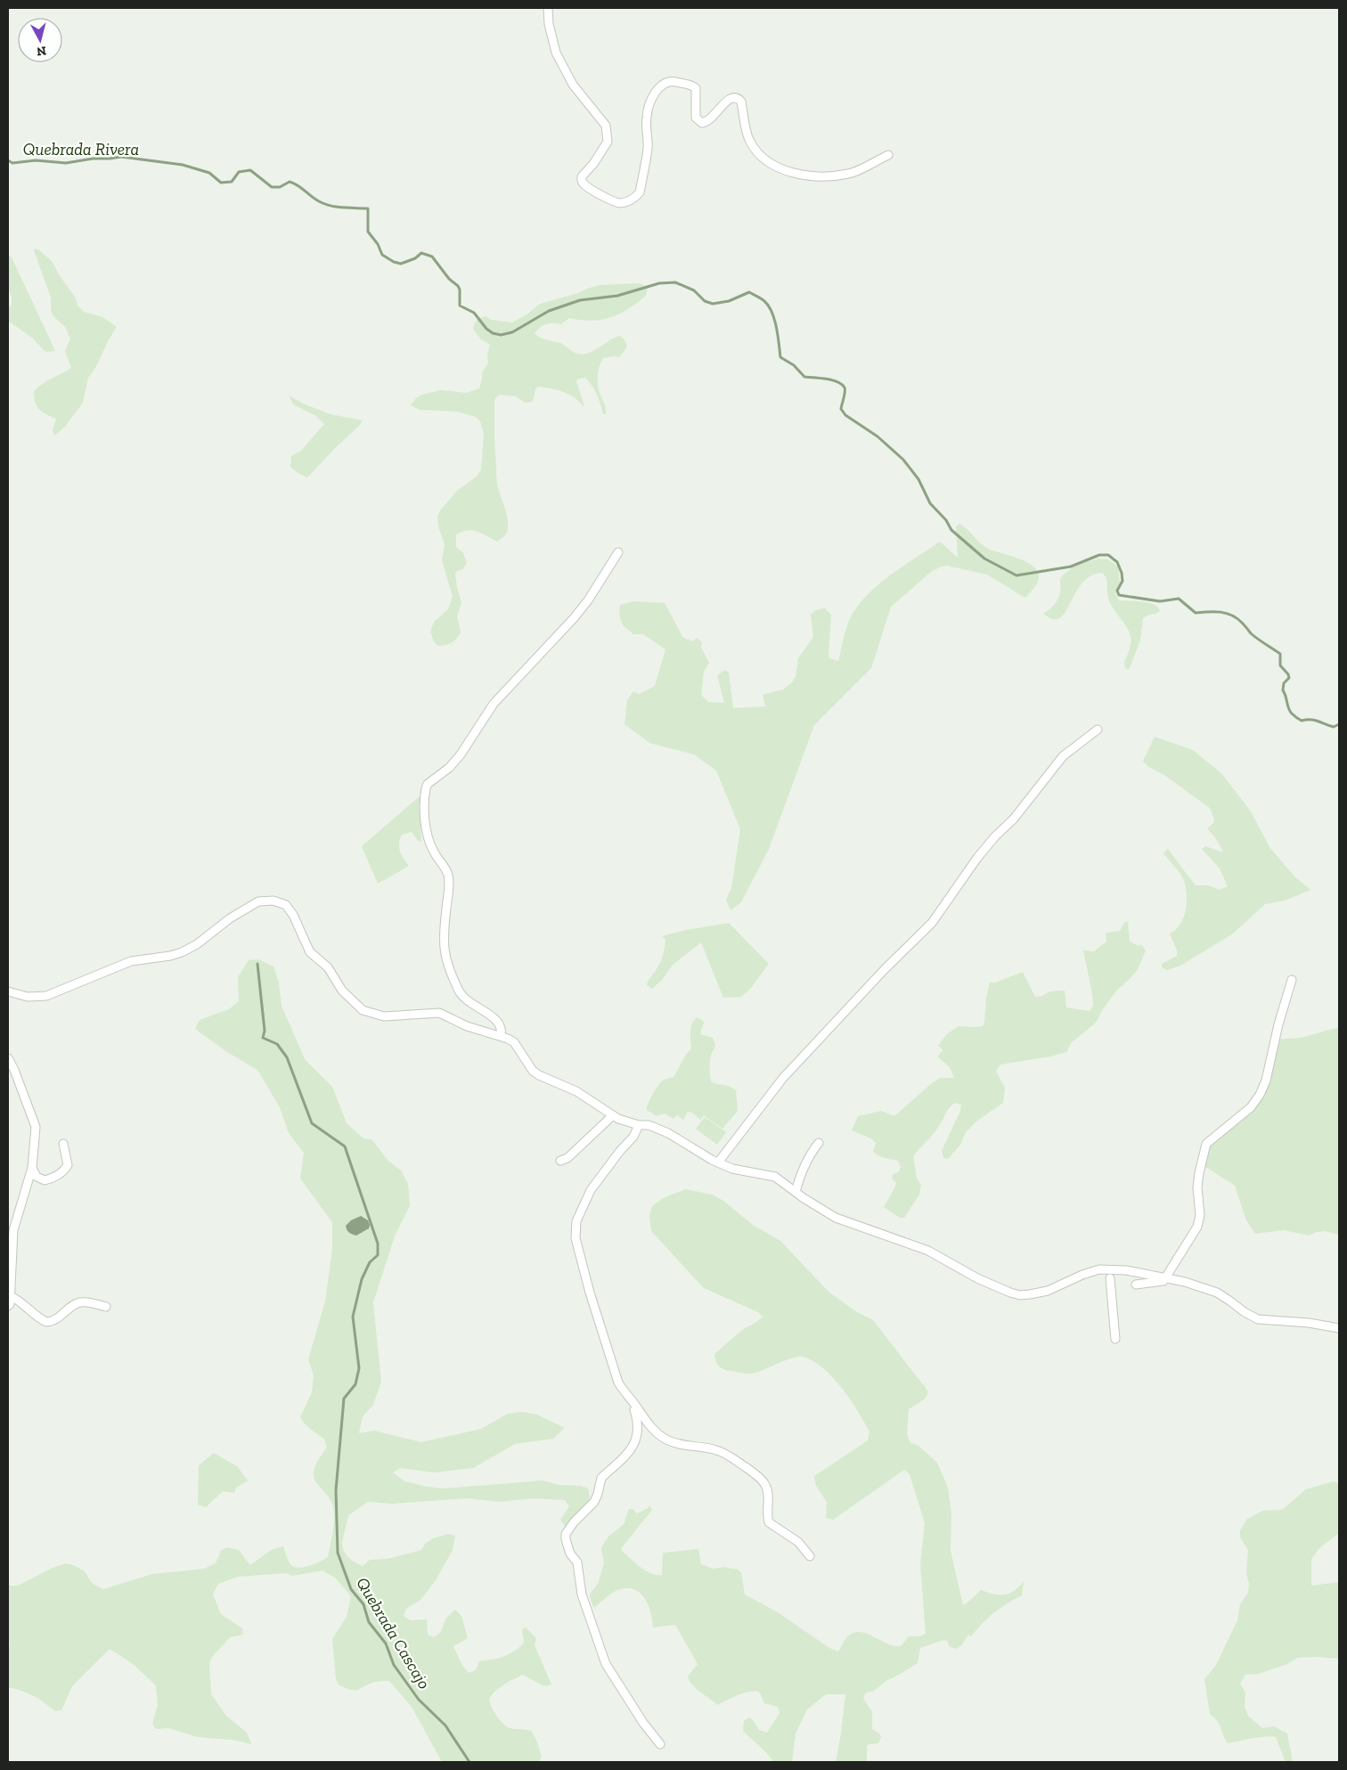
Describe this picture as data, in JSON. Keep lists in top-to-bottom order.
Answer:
{
  "water": ["Quebrada Rivera", "Quebrada Cascajo"],
  "north": "bottom"
}
